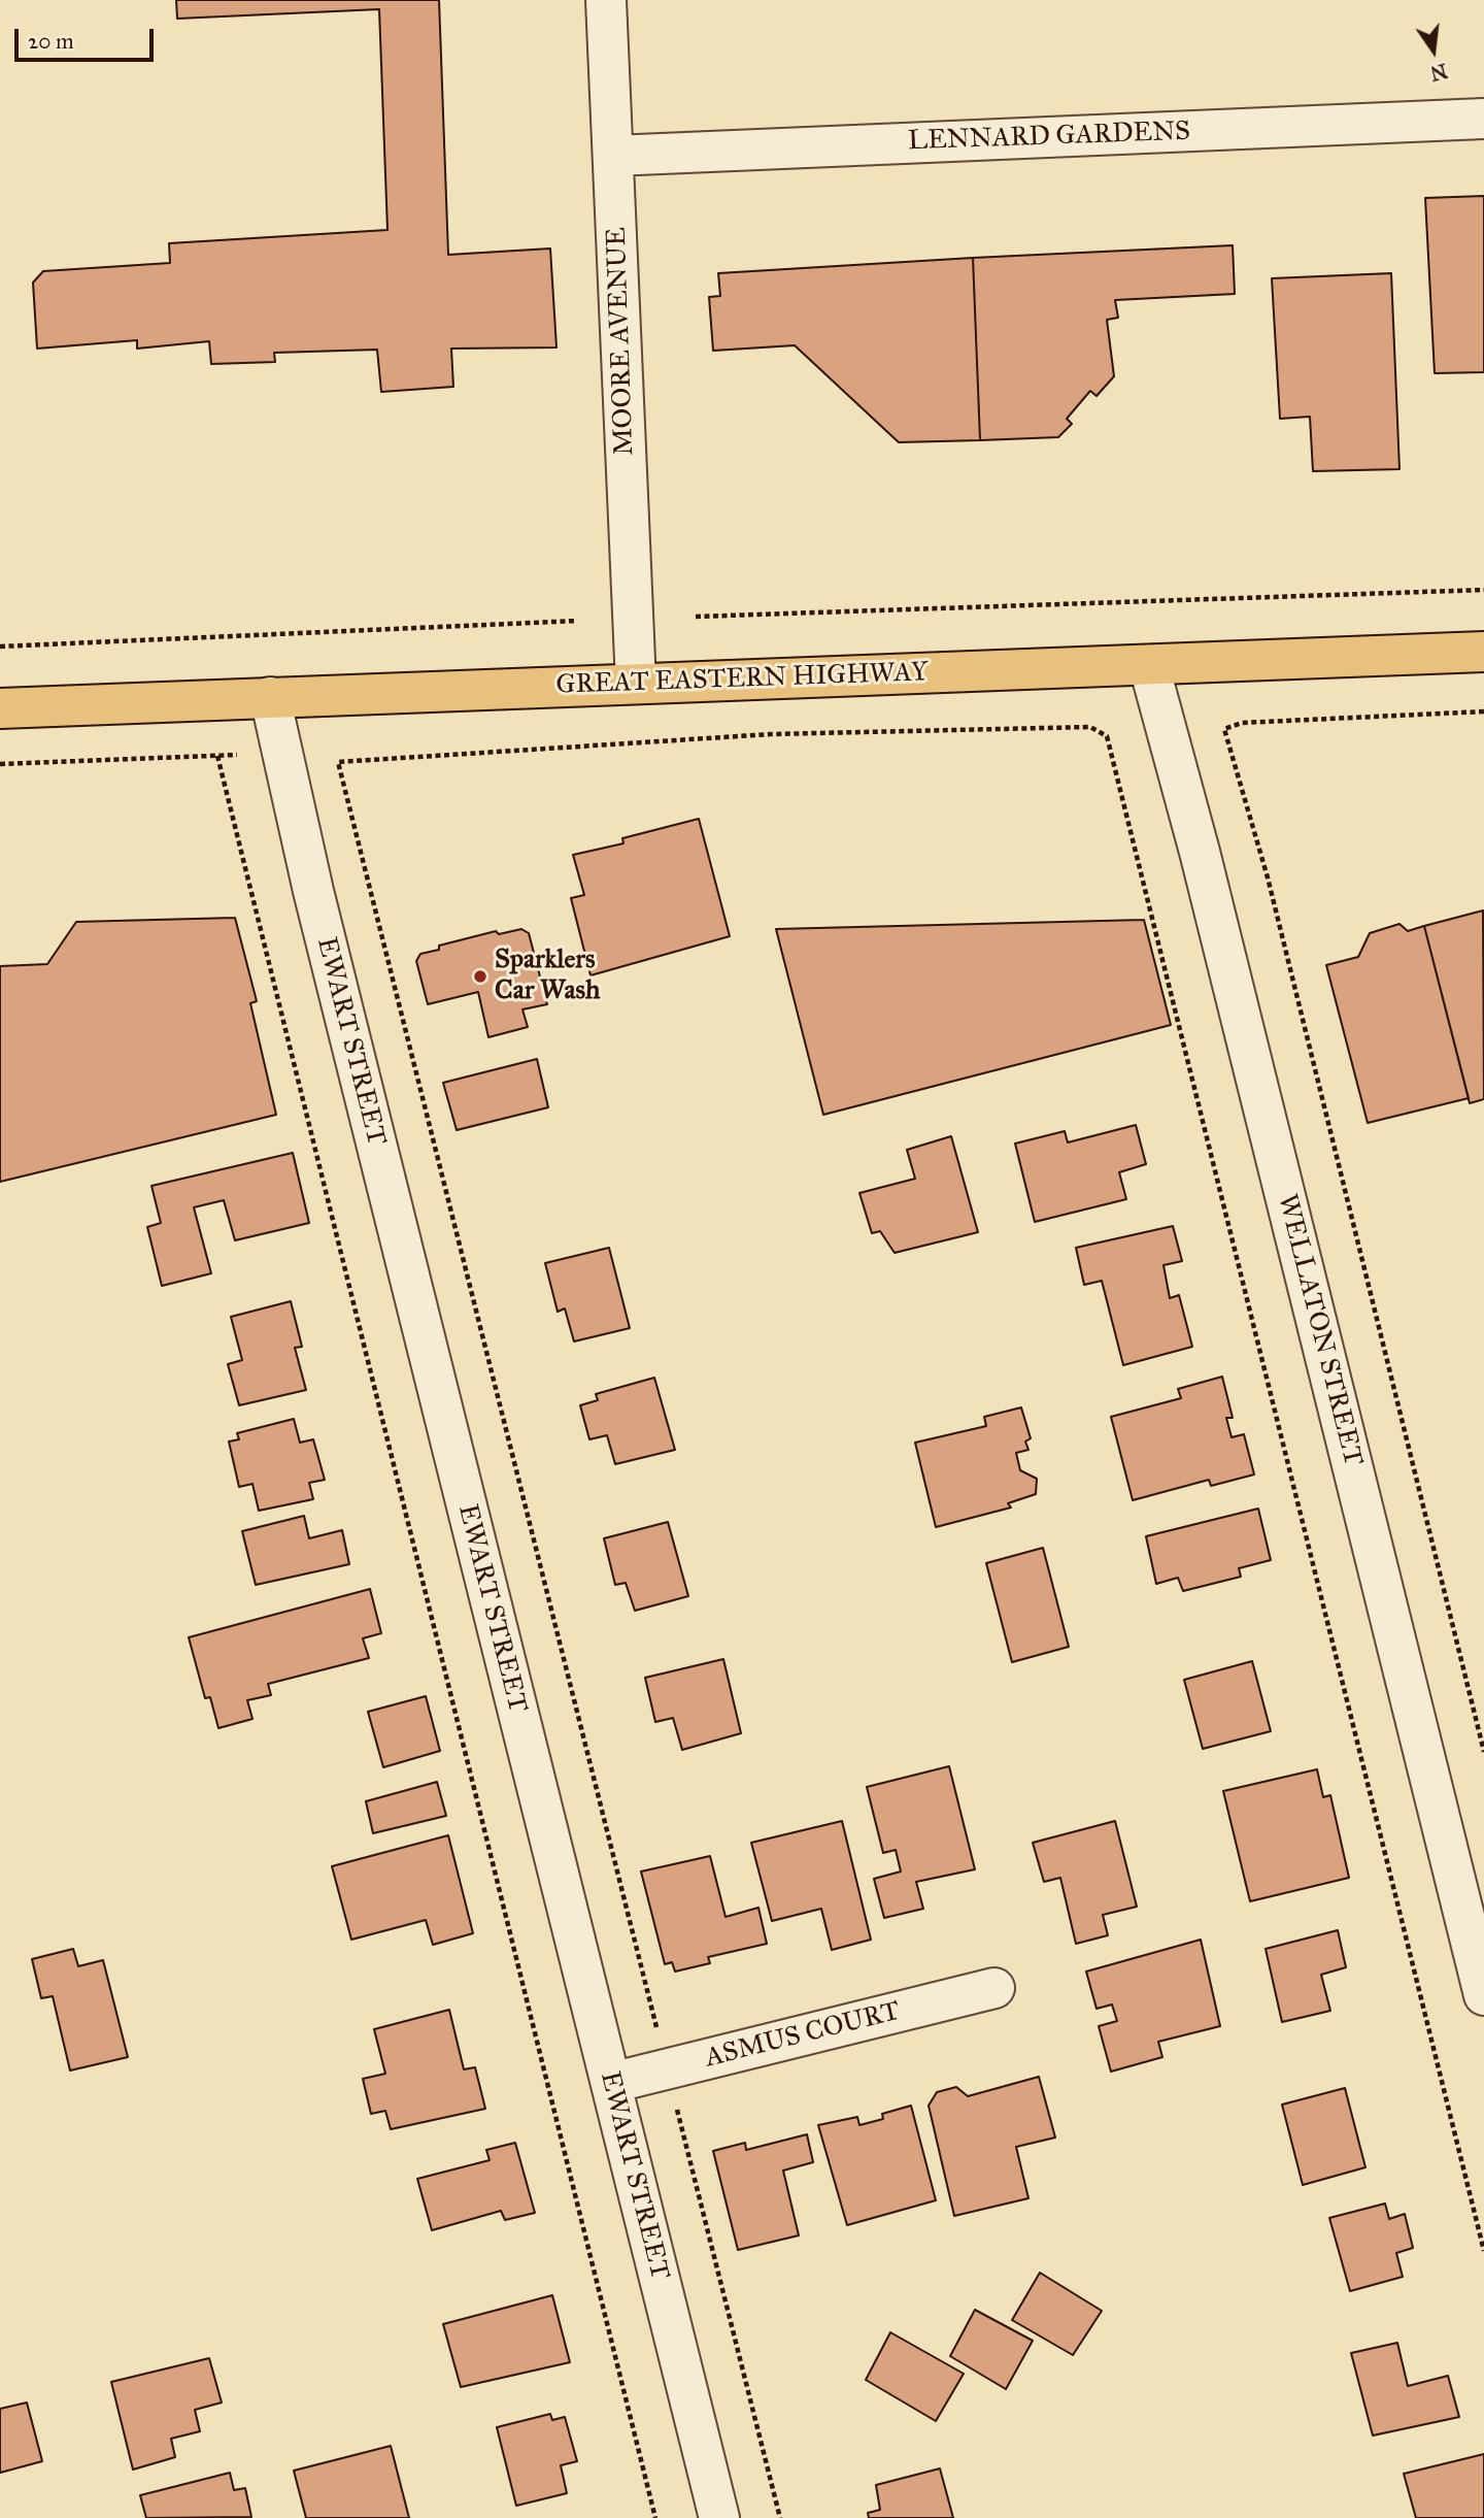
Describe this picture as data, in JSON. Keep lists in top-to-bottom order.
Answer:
{
  "streets": {
    "highway": ["GREAT EASTERN HIGHWAY"],
    "street": [
      "LENNARD GARDENS",
      "MOORE AVENUE",
      "EWART STREET",
      "WELLATON STREET",
      "ASMUS COURT"
    ]
  },
  "crossings": [
    ["LENNARD GARDENS", "MOORE AVENUE"],
    ["MOORE AVENUE", "GREAT EASTERN HIGHWAY"],
    ["GREAT EASTERN HIGHWAY", "EWART STREET"],
    ["GREAT EASTERN HIGHWAY", "WELLATON STREET"],
    ["EWART STREET", "ASMUS COURT"]
  ],
  "places": ["Sparklers Car Wash"],
  "scale_bar": "20 m",
  "north": "bottom"
}
